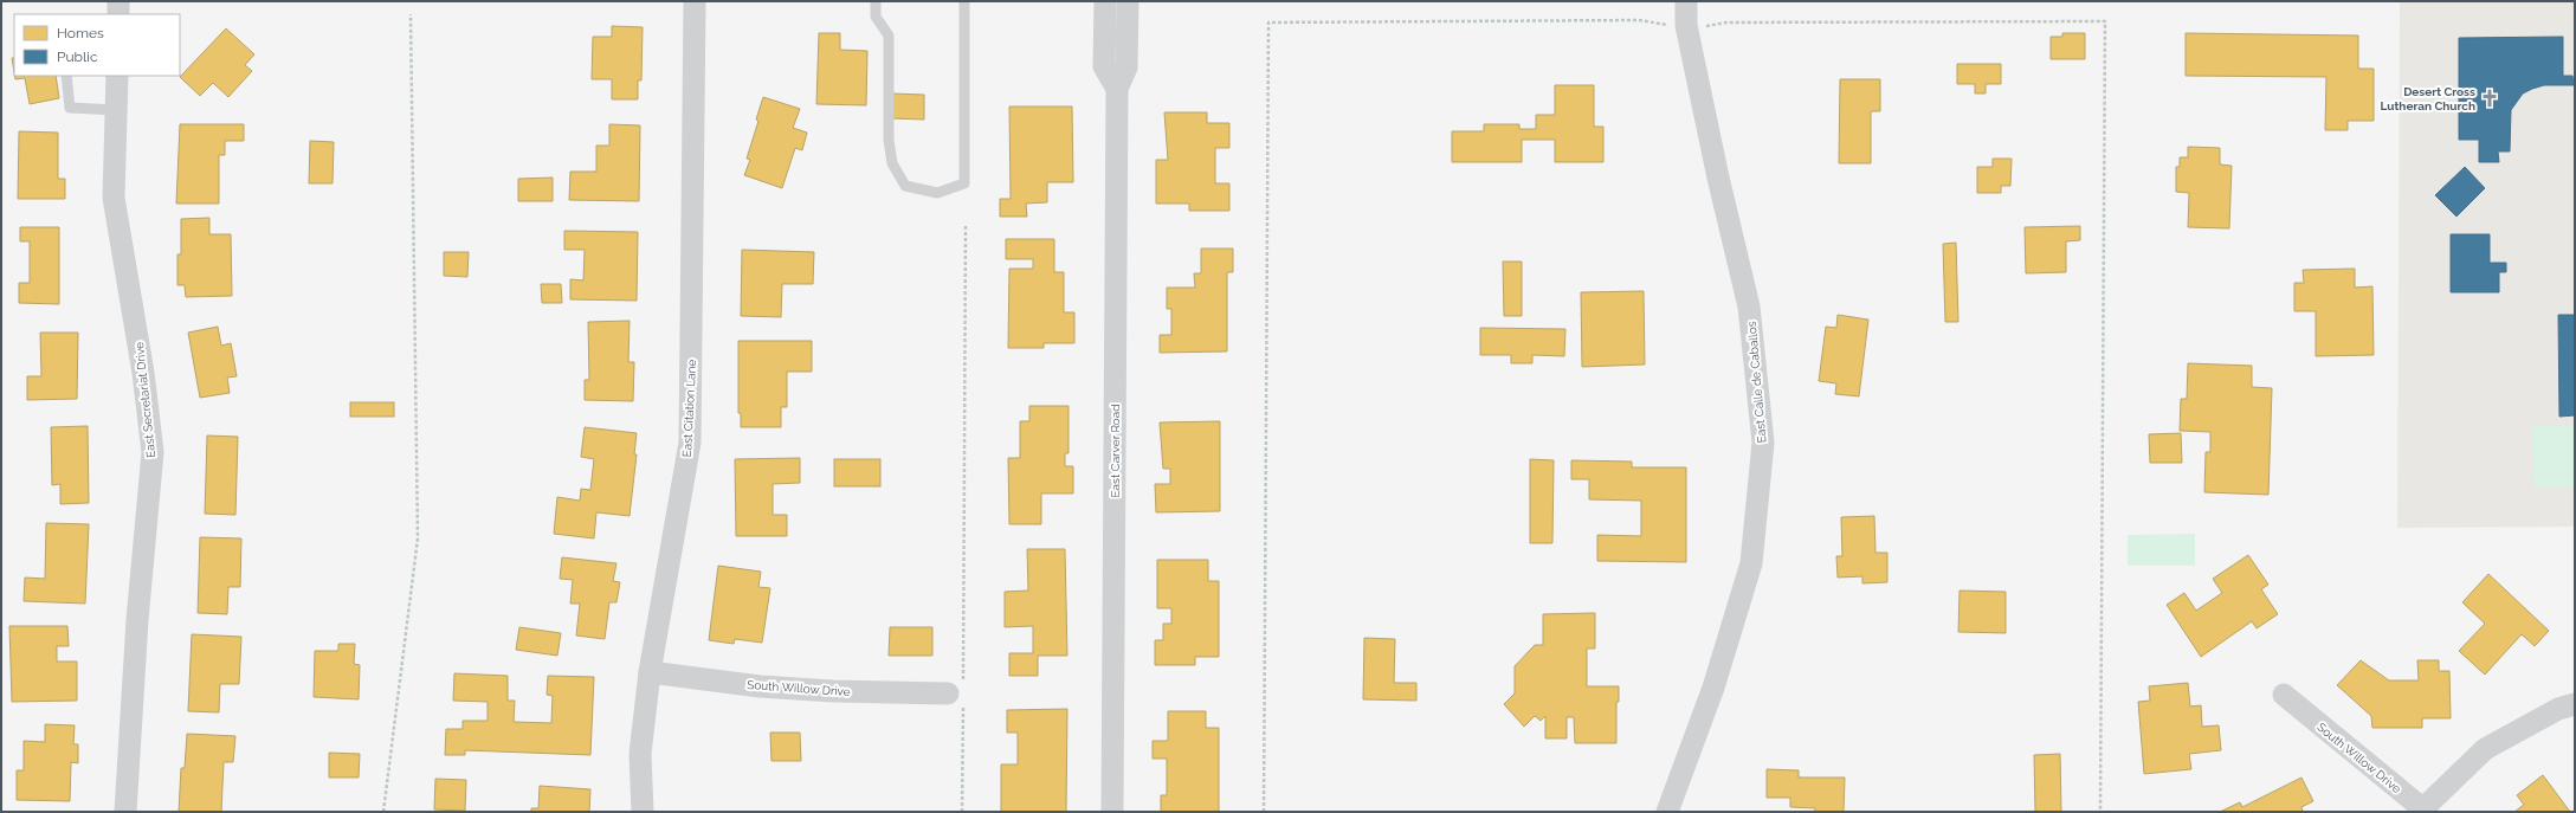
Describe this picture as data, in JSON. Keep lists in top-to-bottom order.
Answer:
{
  "streets": {
    "street": [
      "East Calle de Caballos",
      "East Secretariat Drive",
      "East Citation Lane",
      "East Carver Road",
      "South Willow Drive"
    ]
  },
  "crossings": [
    ["East Citation Lane", "South Willow Drive"]
  ],
  "places": {
    "church": ["Desert Cross Lutheran Church"]
  },
  "legend": ["Homes", "Public"]
}
